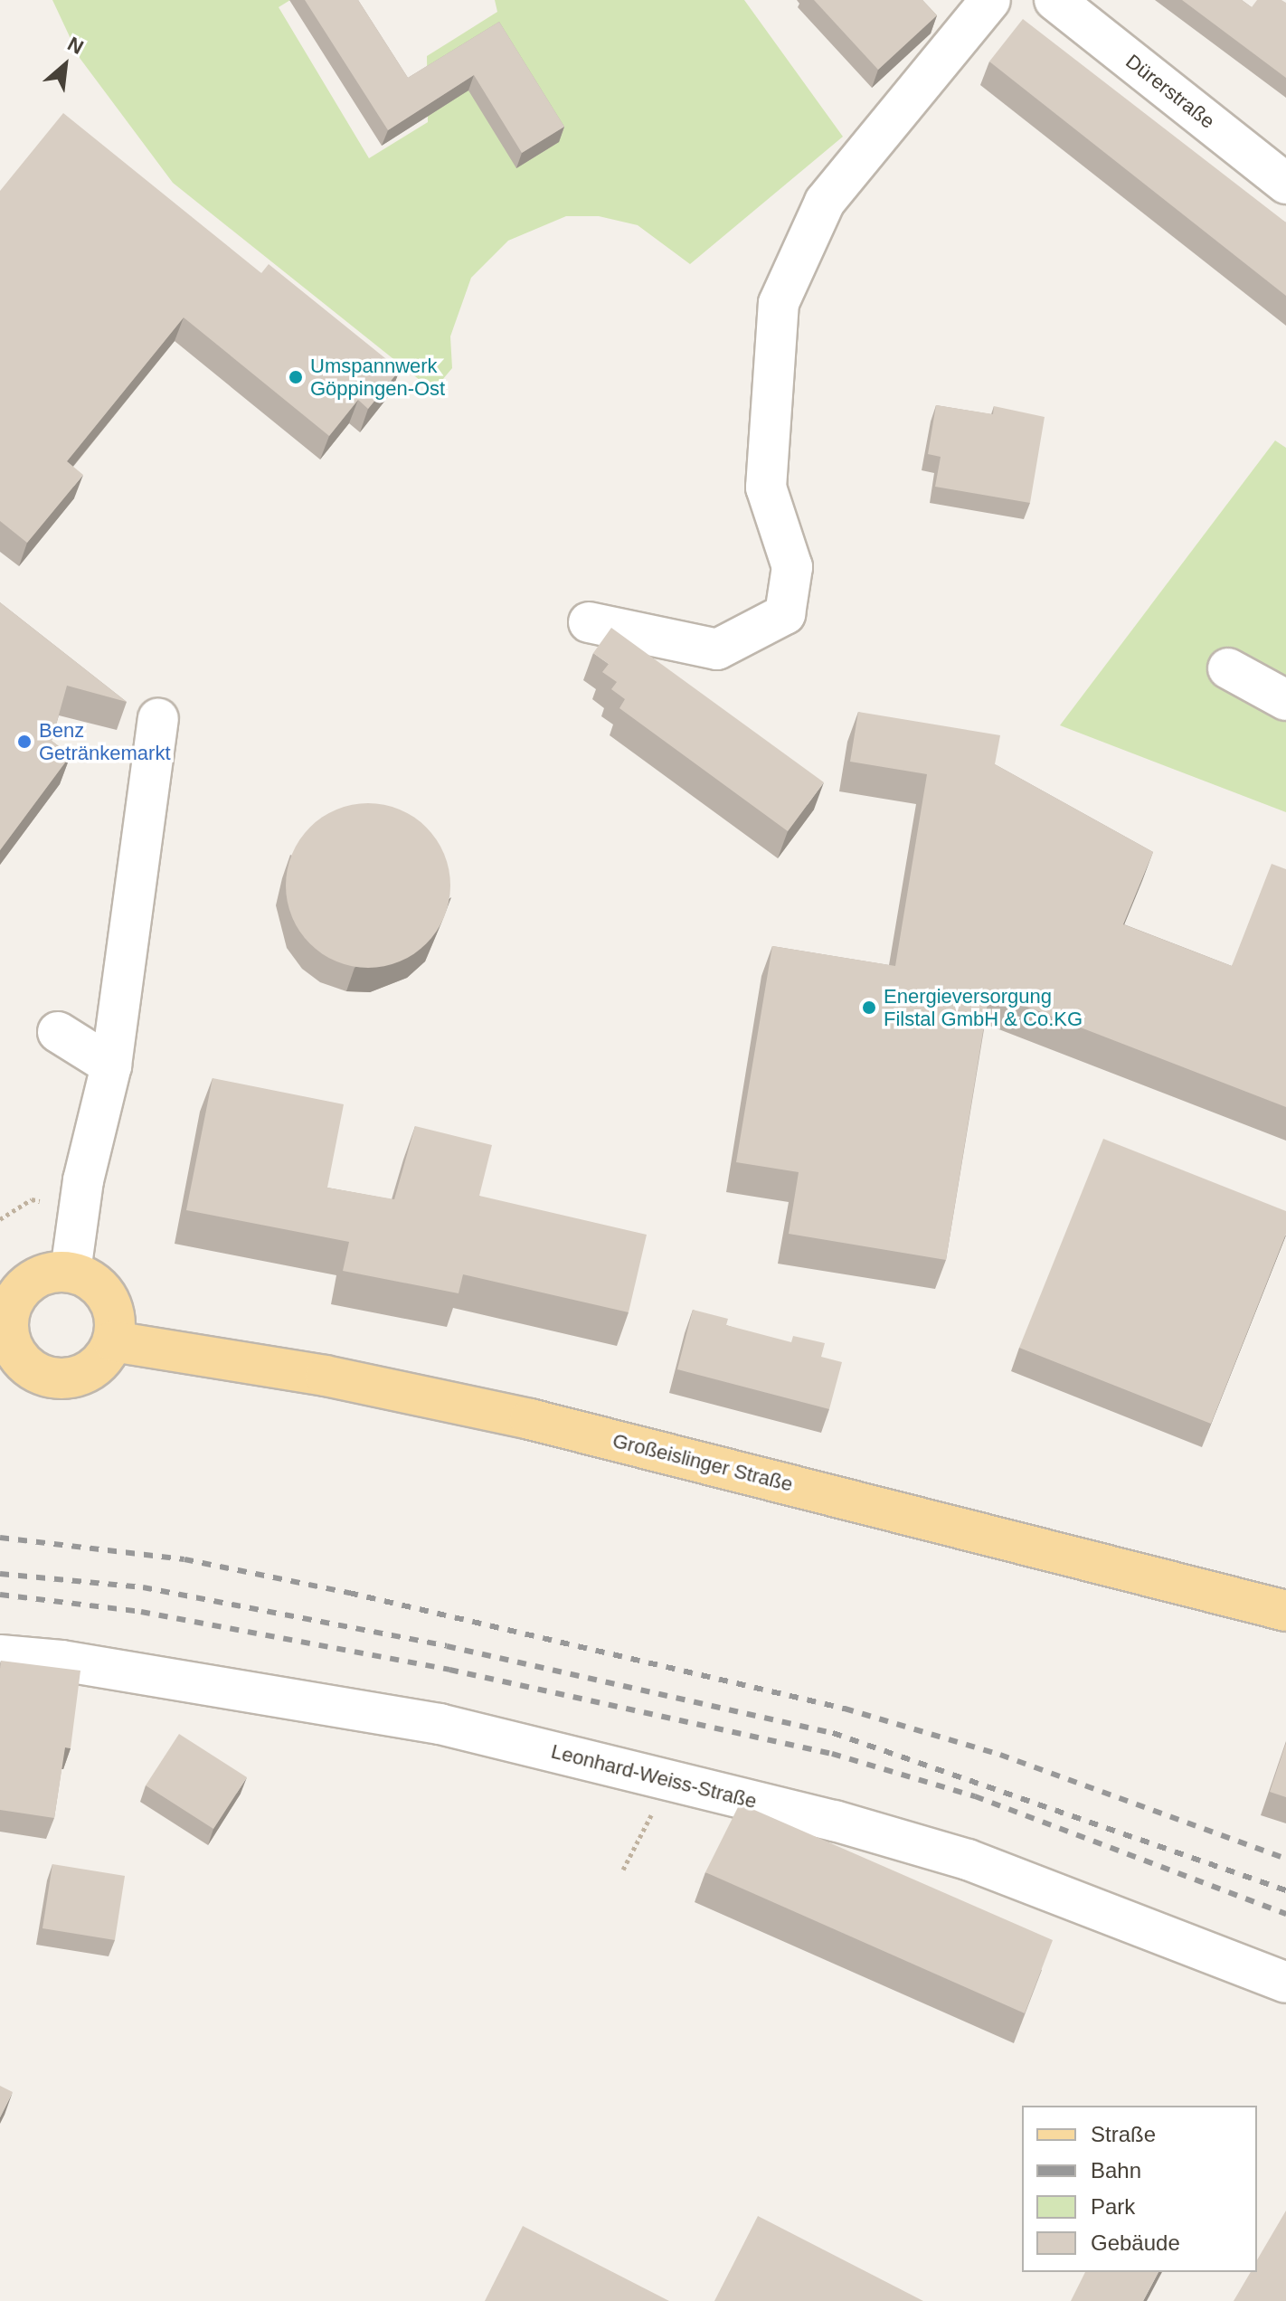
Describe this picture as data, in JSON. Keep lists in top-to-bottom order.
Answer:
{
  "streets": {
    "main road": ["Großeislinger Straße"],
    "street": ["Dürerstraße", "Leonhard-Weiss-Straße"]
  },
  "places": ["Umspannwerk Göppingen-Ost", "Benz Getränkemarkt", "Energieversorgung Filstal GmbH & Co.KG"],
  "legend": [
    "Straße",
    "Bahn",
    "Park",
    "Gebäude"
  ],
  "north": "top right"
}
